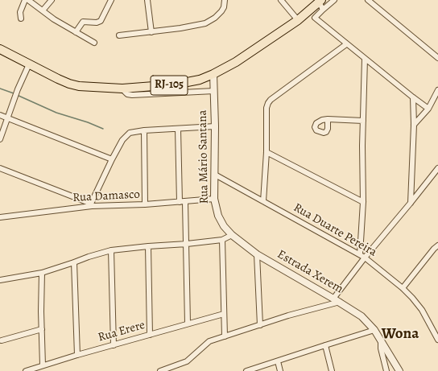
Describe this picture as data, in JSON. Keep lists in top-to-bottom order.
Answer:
{
  "streets": {
    "main road": ["RJ-105"],
    "street": [
      "Rua Mário Santana",
      "Rua Damasco",
      "Rua Duarte Pereira",
      "Estrada Xerem",
      "Rua Erere"
    ]
  },
  "crossings": [
    ["RJ-105", "Rua Mário Santana"],
    ["Rua Mário Santana", "Rua Damasco"],
    ["Rua Mário Santana", "Rua Duarte Pereira"],
    ["Rua Mário Santana", "Estrada Xerem"]
  ],
  "districts": ["Wona"]
}
